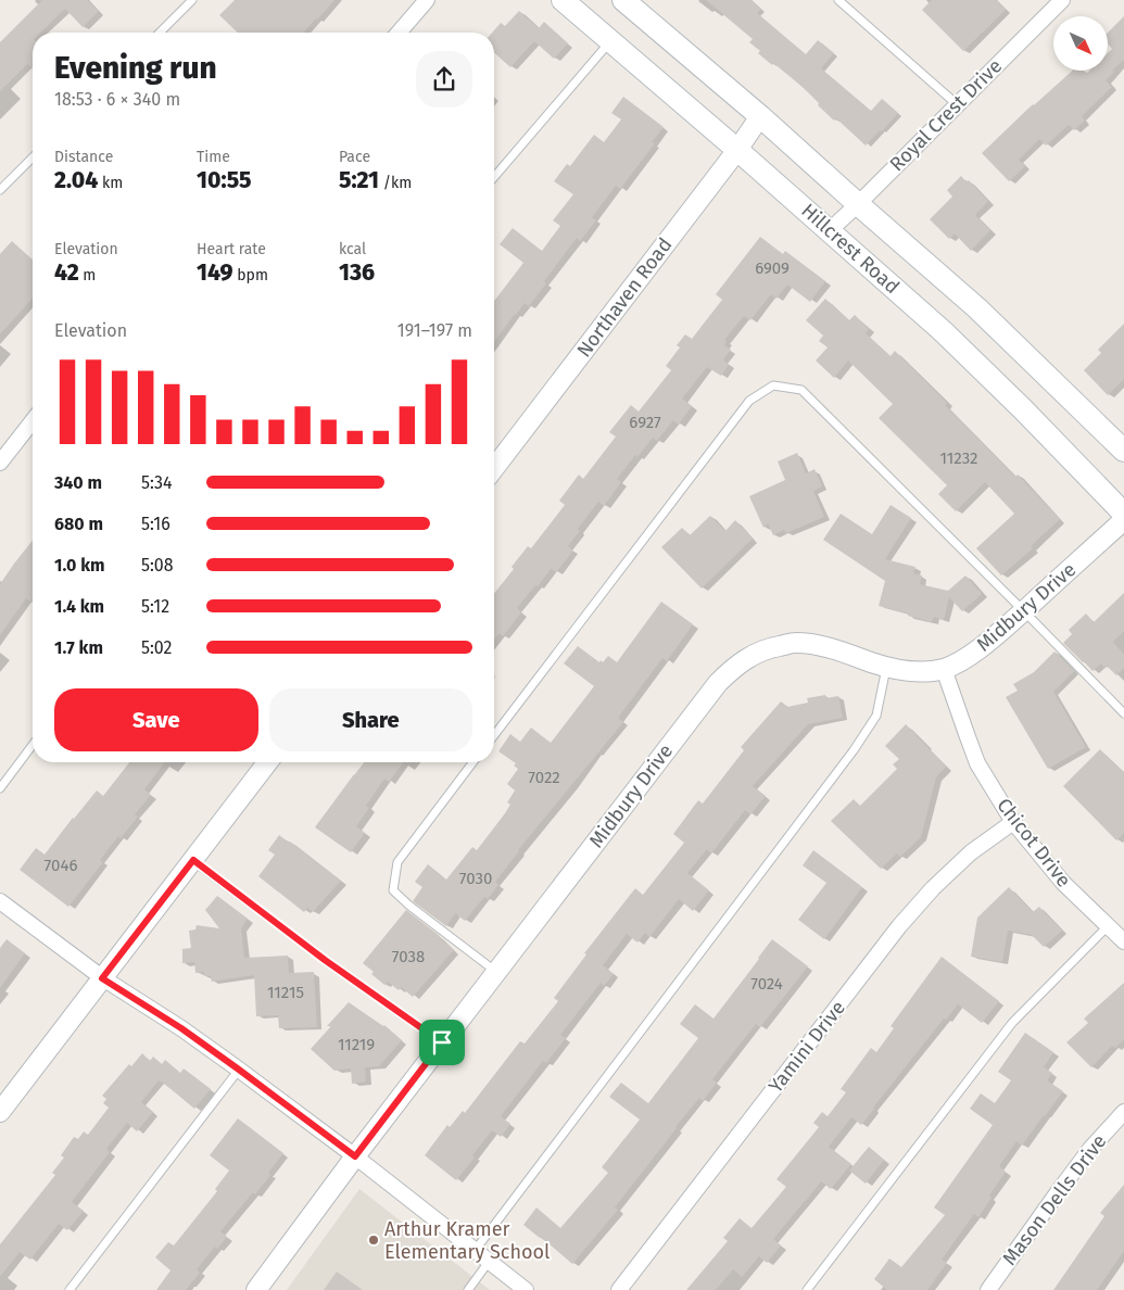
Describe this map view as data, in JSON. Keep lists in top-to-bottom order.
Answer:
{
  "streets": {
    "main road": ["Hillcrest Road"],
    "street": [
      "Royal Crest Drive",
      "Northaven Road",
      "Midbury Drive",
      "Chicot Drive",
      "Yamini Drive",
      "Mason Dells Drive"
    ]
  },
  "crossings": [
    ["Royal Crest Drive", "Hillcrest Road"],
    ["Hillcrest Road", "Northaven Road"],
    ["Midbury Drive", "Chicot Drive"],
    ["Chicot Drive", "Yamini Drive"]
  ],
  "places": ["Arthur Kramer Elementary School"],
  "house_numbers": [
    "6909",
    "6927",
    "11232",
    "7022",
    "7046",
    "7030",
    "7038",
    "7024",
    "11215",
    "11219"
  ],
  "north": "bottom right",
  "page": {
    "heading": ["Evening run", "18:53 · 6 × 340 m"],
    "stats": [
      ["Distance", "2.04 km"],
      ["Time", "10:55"],
      ["Pace", "5:21 /km"],
      ["Elevation", "42 m"],
      ["Heart rate", "149 bpm"],
      ["kcal", "136"]
    ],
    "chart": ["Elevation", "191–197 m"],
    "list": [
      {
        "name": "340 m",
        "note": "5:34"
      },
      {
        "name": "680 m",
        "note": "5:16"
      },
      {
        "name": "1.0 km",
        "note": "5:08"
      },
      {
        "name": "1.4 km",
        "note": "5:12"
      },
      {
        "name": "1.7 km",
        "note": "5:02"
      }
    ],
    "buttons": ["Save", "Share"]
  }
}
